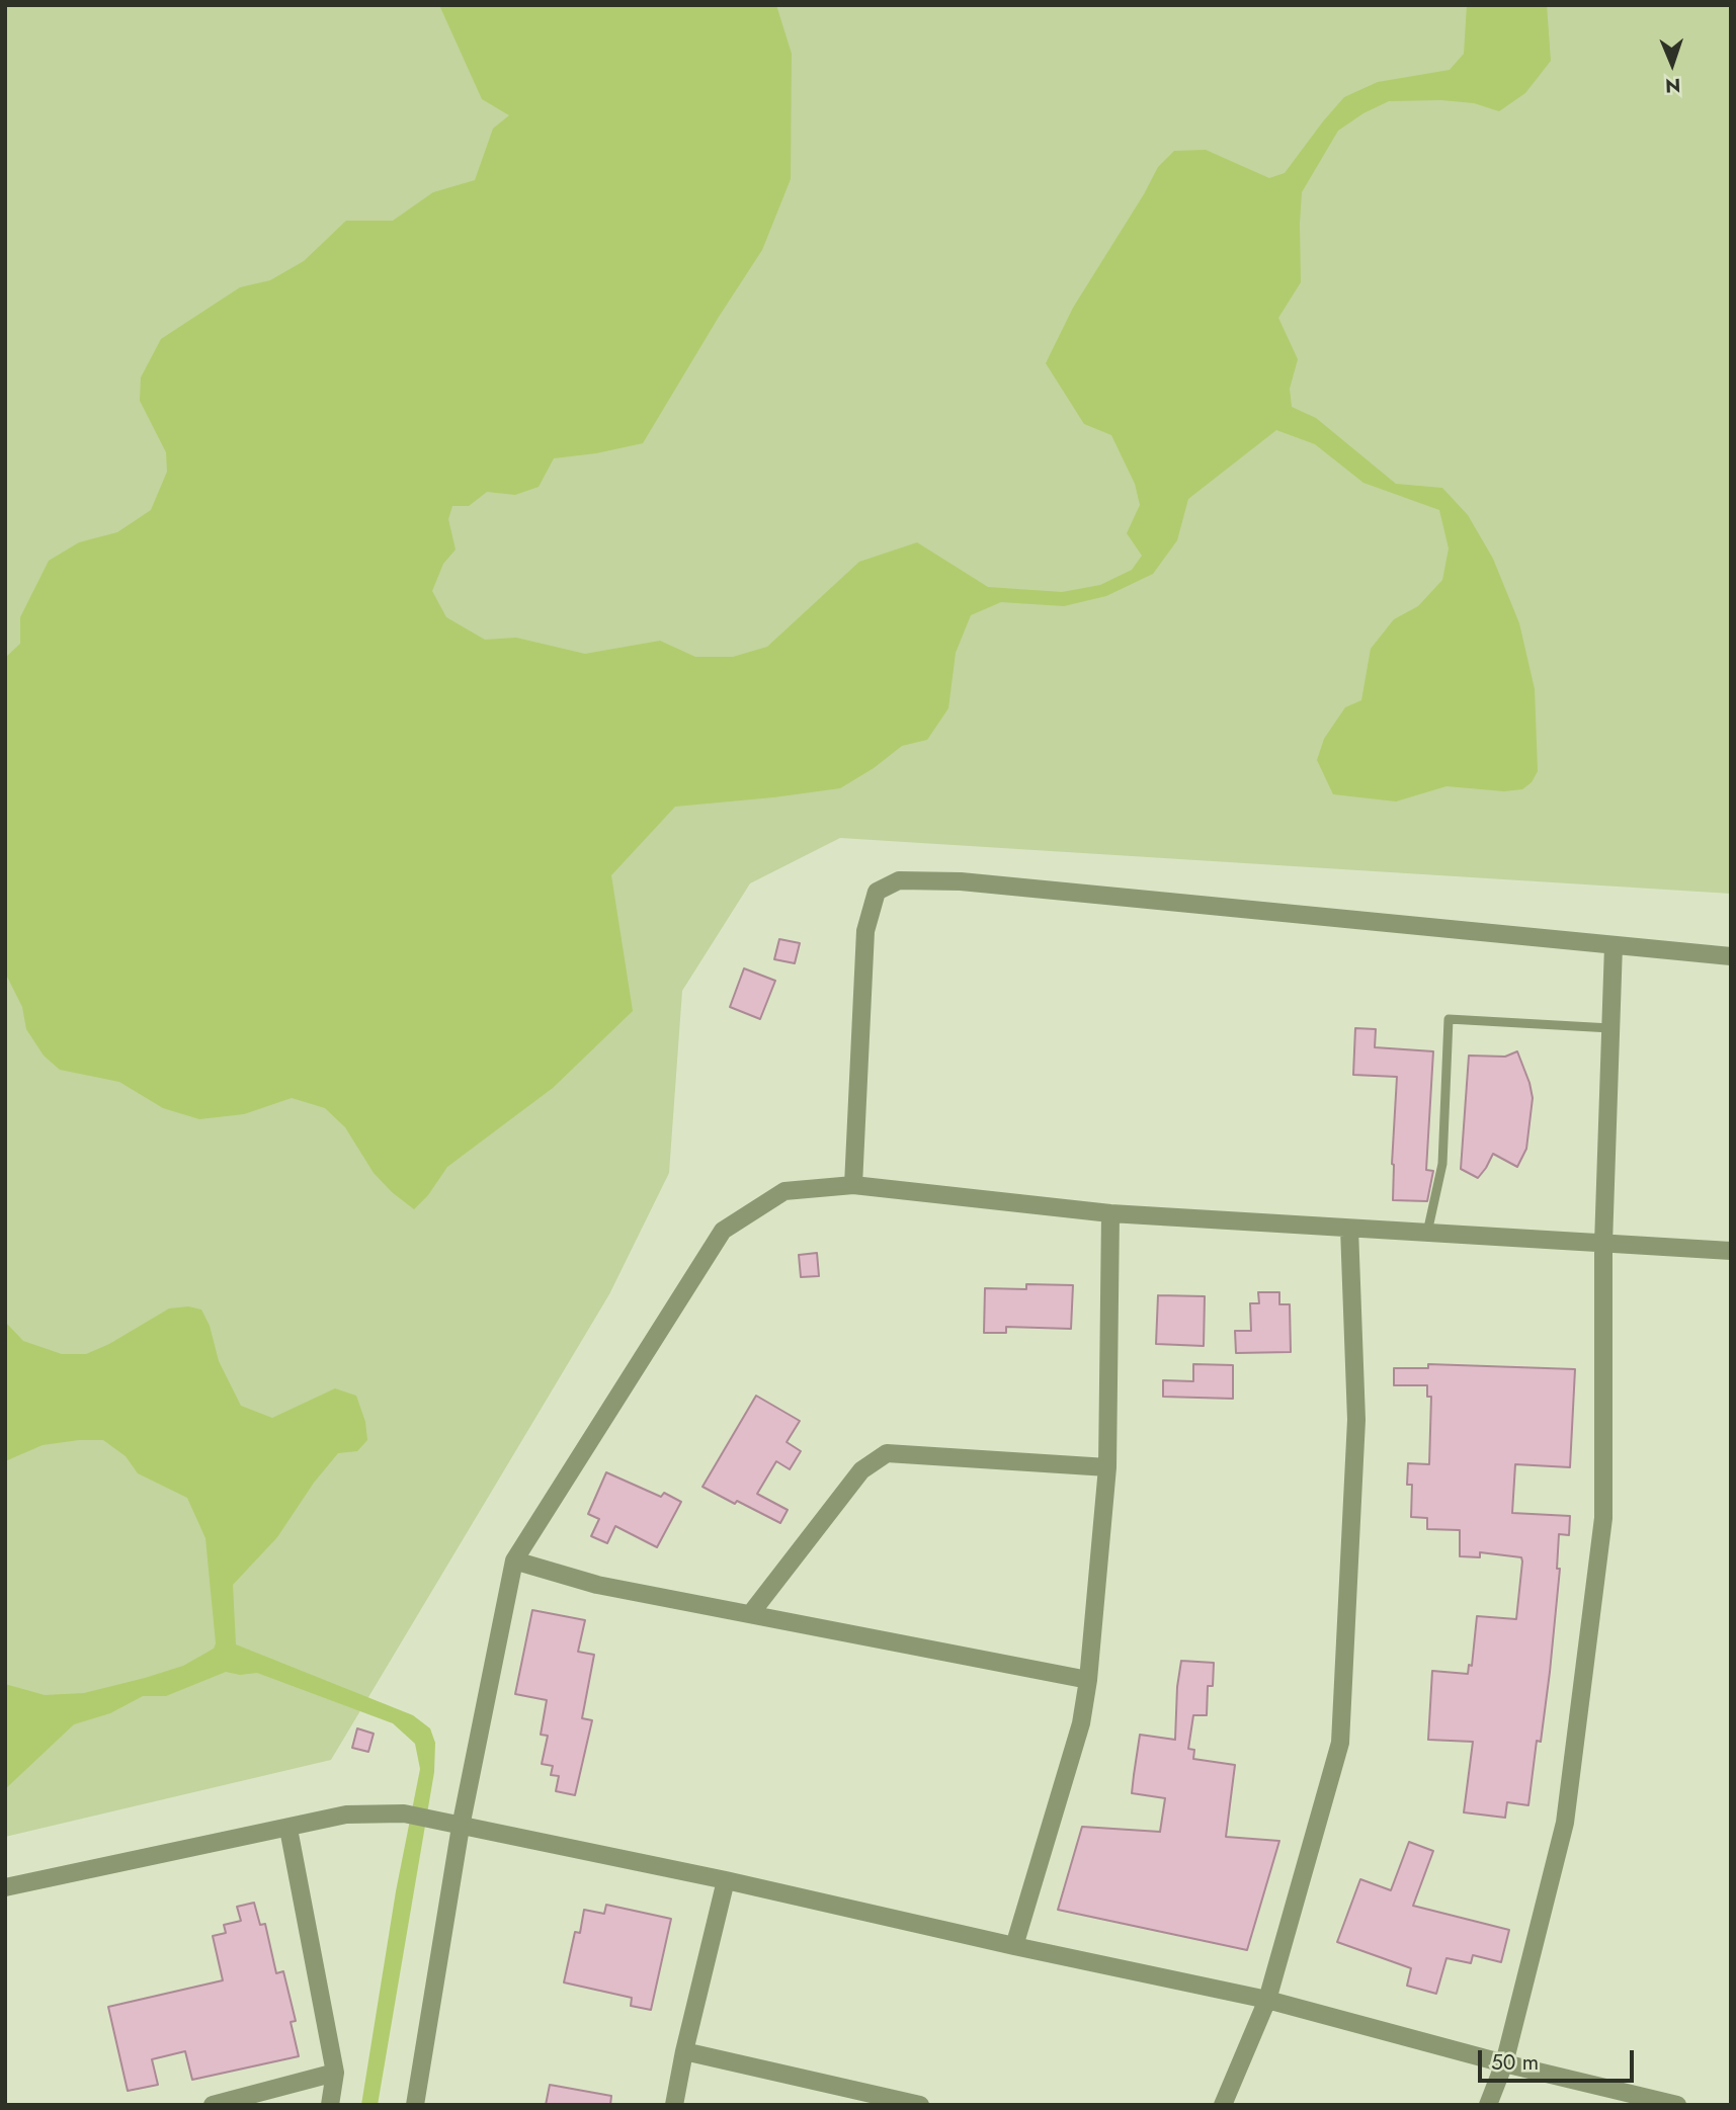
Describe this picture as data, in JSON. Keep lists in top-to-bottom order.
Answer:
{
  "scale_bar": "50 m",
  "north": "bottom"
}
